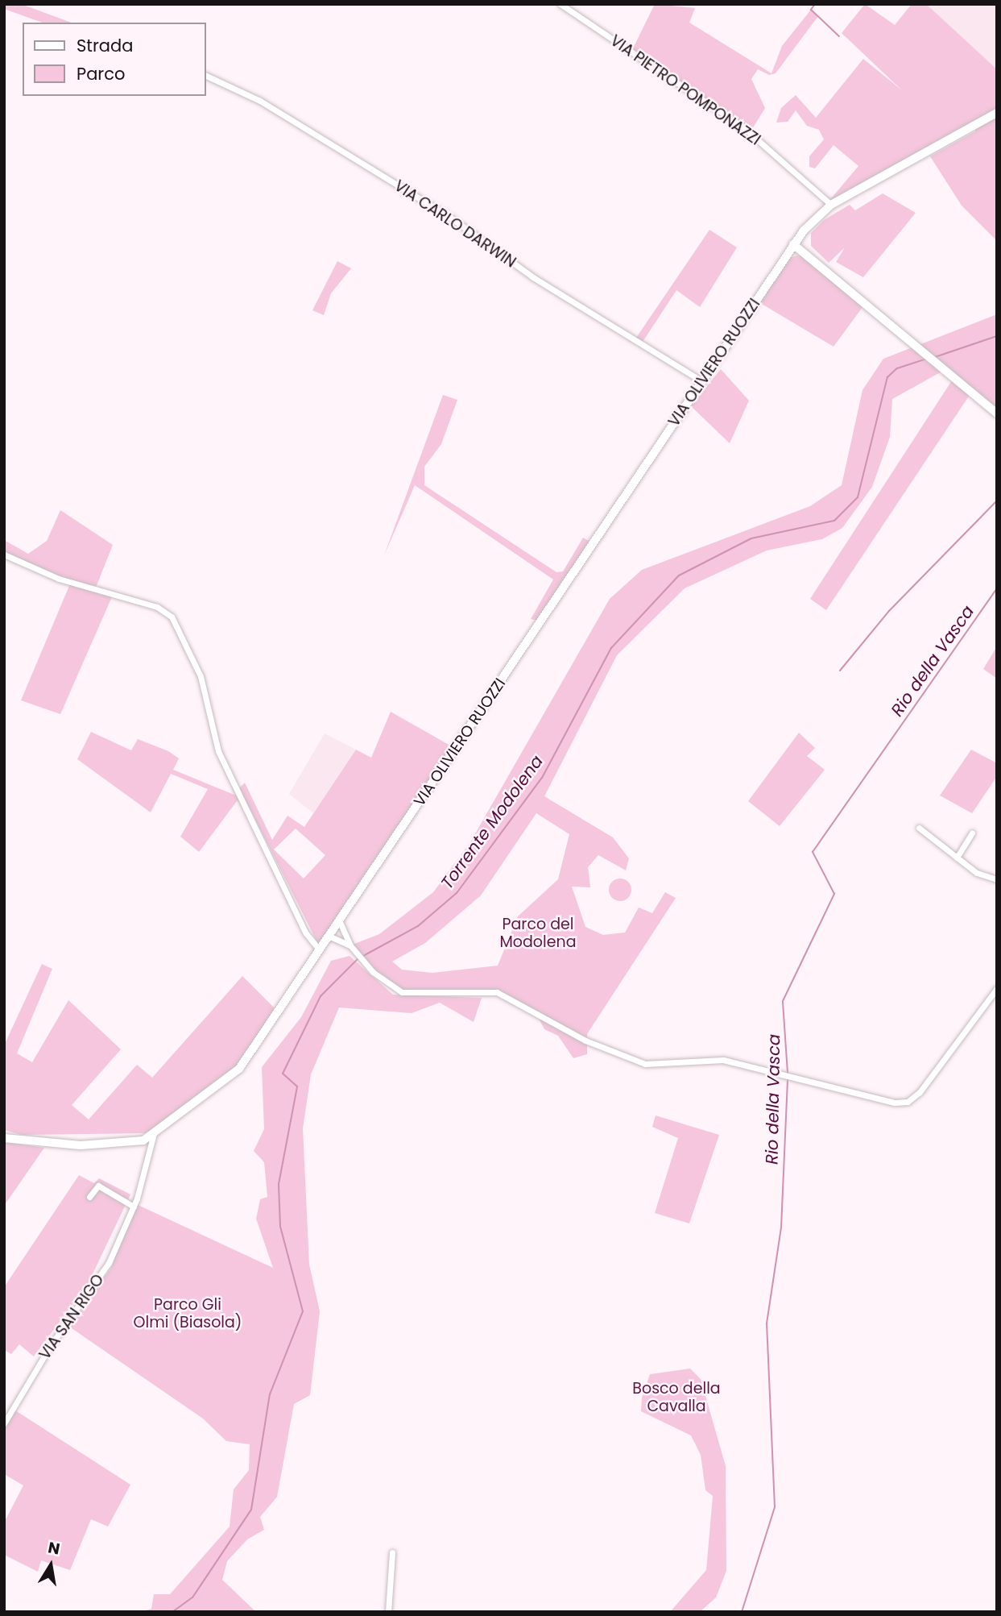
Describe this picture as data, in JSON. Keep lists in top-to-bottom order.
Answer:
{
  "streets": {
    "street": [
      "VIA PIETRO POMPONAZZI",
      "VIA CARLO DARWIN",
      "VIA OLIVIERO RUOZZI",
      "VIA SAN RIGO"
    ]
  },
  "crossings": [
    ["VIA PIETRO POMPONAZZI", "VIA OLIVIERO RUOZZI"],
    ["VIA CARLO DARWIN", "VIA OLIVIERO RUOZZI"],
    ["VIA OLIVIERO RUOZZI", "VIA SAN RIGO"]
  ],
  "water": ["Rio della Vasca", "Torrente Modolena"],
  "parks": ["Parco del Modolena", "Parco Gli Olmi (Biasola)", "Bosco della Cavalla"],
  "legend": ["Strada", "Parco"],
  "north": "top"
}
